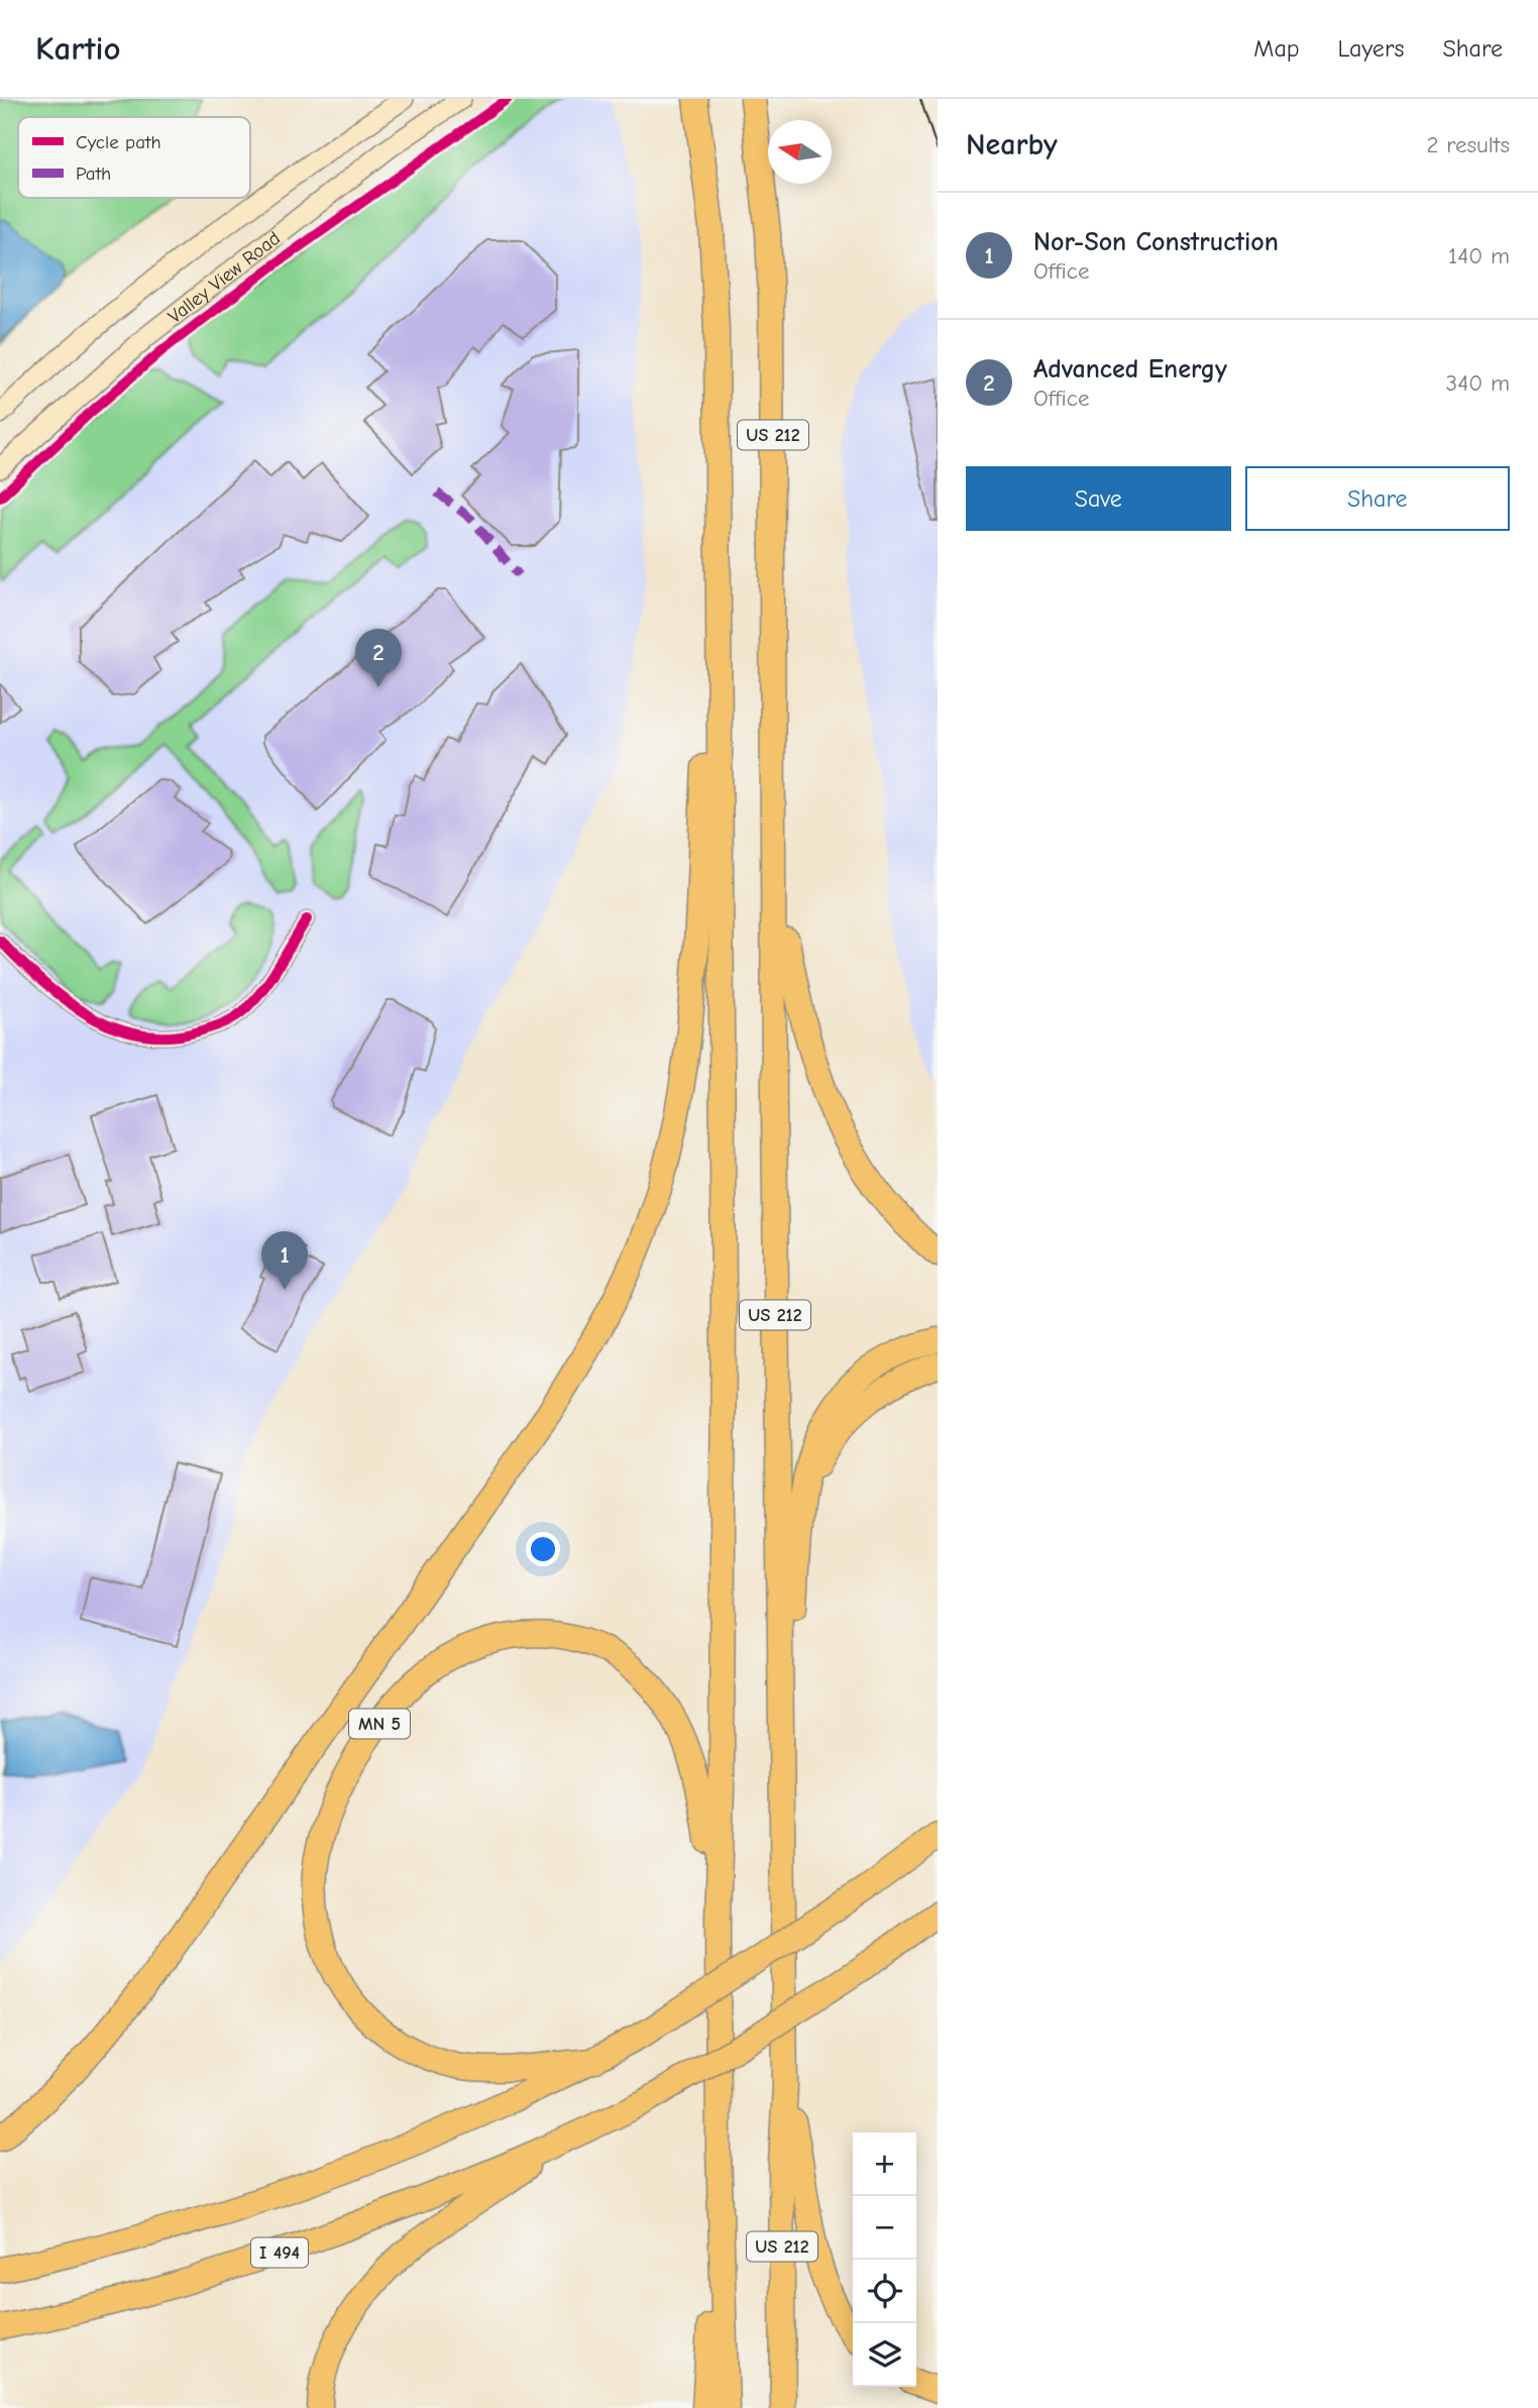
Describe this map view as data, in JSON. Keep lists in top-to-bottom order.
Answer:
{
  "streets": {
    "highway": ["US 212", "MN 5", "I 494"],
    "main road": ["Valley View Road"]
  },
  "crossings": [
    ["US 212", "MN 5"]
  ],
  "legend": ["Cycle path", "Path"],
  "north": "left",
  "page": {
    "header": "Kartio",
    "nav": ["Map", "Layers", "Share"],
    "heading": ["Nearby", "2 results"],
    "list": [
      {
        "mark": "1",
        "name": "Nor-Son Construction",
        "note": "Office",
        "value": "140 m"
      },
      {
        "mark": "2",
        "name": "Advanced Energy",
        "note": "Office",
        "value": "340 m"
      }
    ],
    "buttons": ["Save", "Share"],
    "pins": ["2", "1"],
    "map_buttons": ["+", "−"]
  }
}
